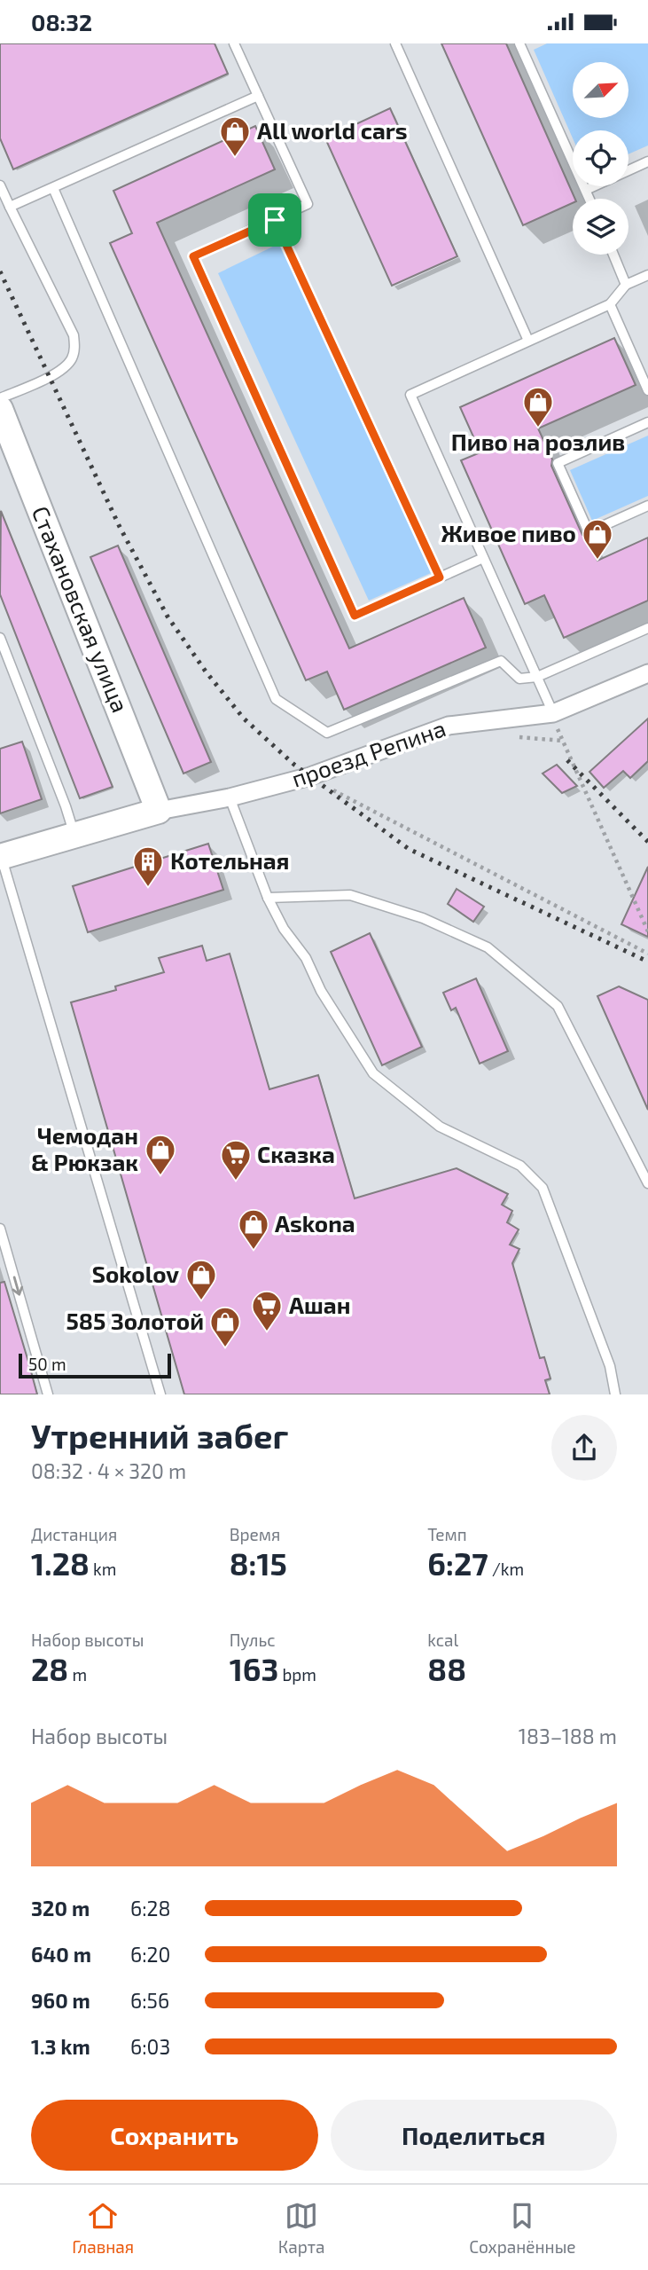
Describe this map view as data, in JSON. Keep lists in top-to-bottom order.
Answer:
{
  "streets": {
    "street": ["Стахановская улица", "проезд Репина"]
  },
  "crossings": [
    ["Стахановская улица", "проезд Репина"]
  ],
  "places": {
    "shop": [
      "All world cars",
      "Пиво на розлив",
      "Живое пиво",
      "Чемодан & Рюкзак",
      "Askona",
      "Sokolov",
      "585 Золотой"
    ],
    "building": ["Котельная"],
    "supermarket": ["Сказка", "Ашан"]
  },
  "scale_bar": "50 m",
  "north": "top right",
  "page": {
    "status": "08:32",
    "scale": "50 m",
    "heading": ["Утренний забег", "08:32 · 4 × 320 m"],
    "stats": [
      ["Дистанция", "1.28 km"],
      ["Время", "8:15"],
      ["Темп", "6:27 /km"],
      ["Набор высоты", "28 m"],
      ["Пульс", "163 bpm"],
      ["kcal", "88"]
    ],
    "chart": ["Набор высоты", "183–188 m"],
    "list": [
      {
        "name": "320 m",
        "note": "6:28"
      },
      {
        "name": "640 m",
        "note": "6:20"
      },
      {
        "name": "960 m",
        "note": "6:56"
      },
      {
        "name": "1.3 km",
        "note": "6:03"
      }
    ],
    "buttons": ["Сохранить", "Поделиться"],
    "tabs": ["Главная", "Карта", "Сохранённые"]
  }
}
